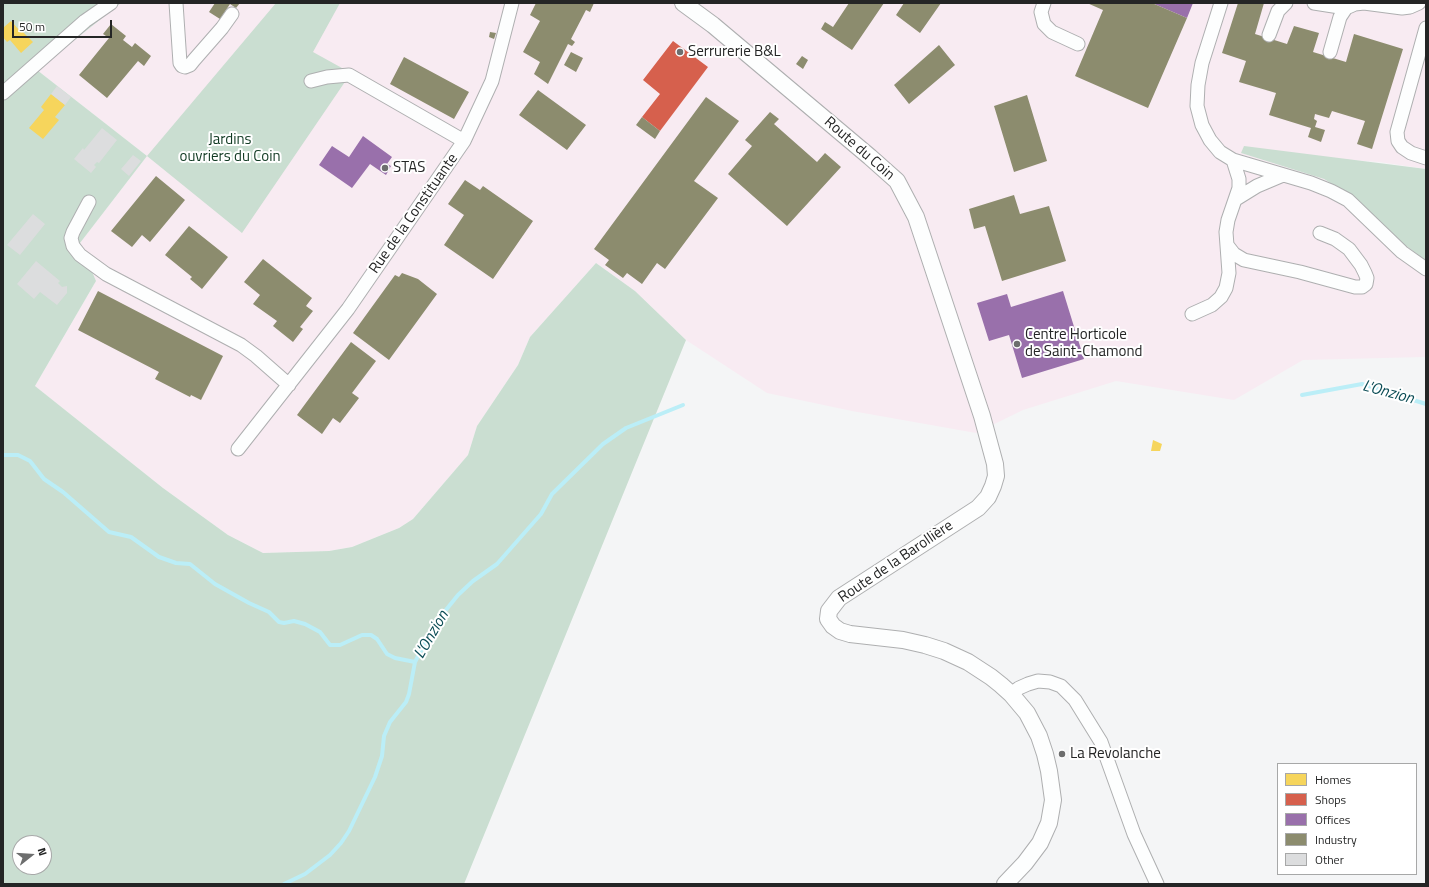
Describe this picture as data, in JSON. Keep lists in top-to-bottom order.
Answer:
{
  "streets": {
    "main road": ["Route du Coin", "Route de la Barollière"],
    "street": ["Rue de la Constituante"]
  },
  "crossings": [
    ["Route du Coin", "Route de la Barollière"]
  ],
  "water": ["L'Onzion"],
  "parks": ["Jardins ouvriers du Coin"],
  "places": [
    "Serrurerie B&L",
    "STAS",
    "Centre Horticole de Saint-Chamond",
    "La Revolanche"
  ],
  "legend": [
    "Homes",
    "Shops",
    "Offices",
    "Industry",
    "Other"
  ],
  "scale_bar": "50 m",
  "north": "right"
}
